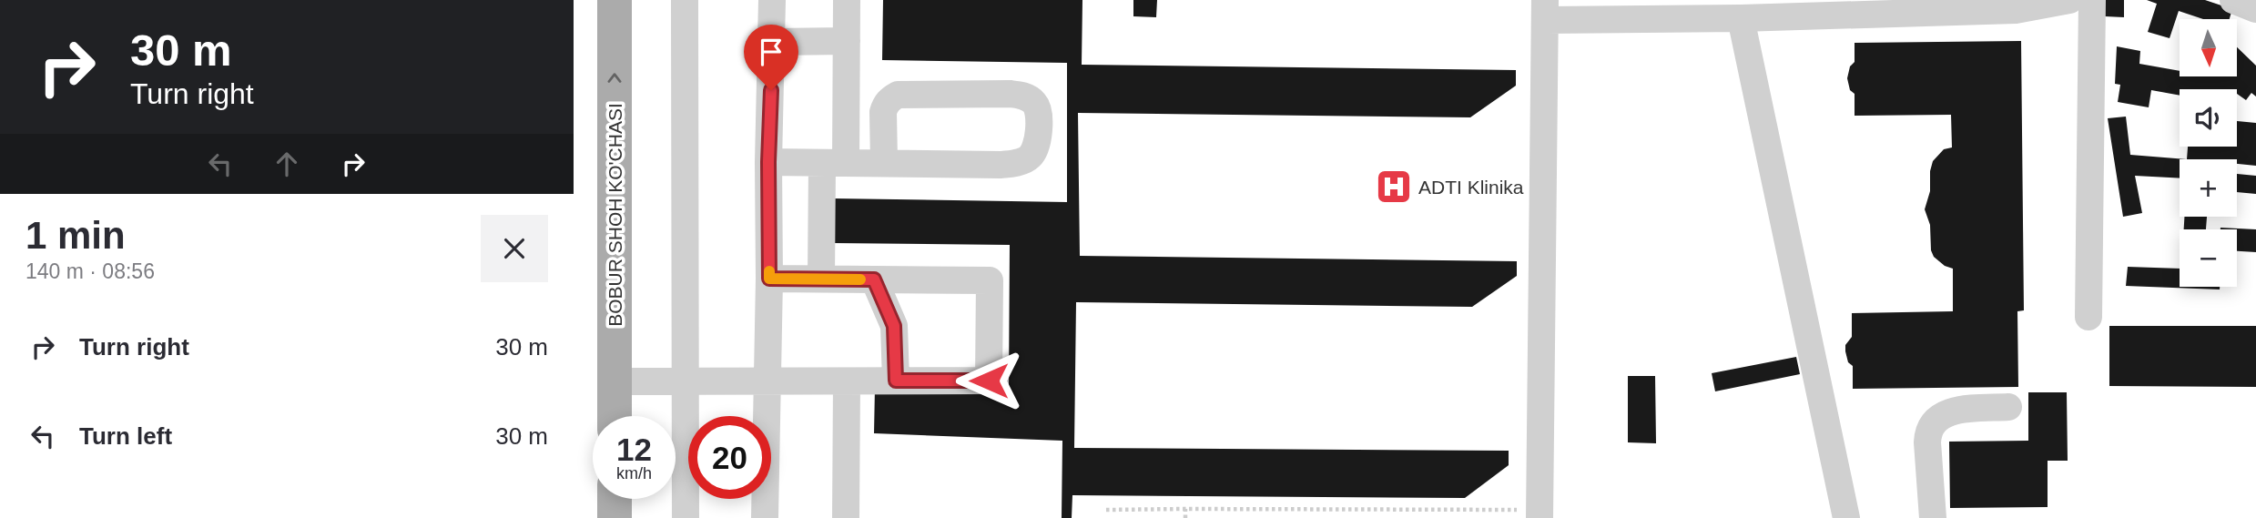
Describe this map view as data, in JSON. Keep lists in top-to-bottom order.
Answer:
{
  "streets": {
    "main road": ["BOBUR SHOH KO'CHASI"]
  },
  "one_way": ["BOBUR SHOH KO'CHASI"],
  "places": {
    "hospital": ["ADTI Klinika"]
  },
  "north": "bottom",
  "page": {
    "turn": ["30 m", "Turn right"],
    "map_buttons": ["+", "−"],
    "heading": ["1 min", "140 m · 08:56"],
    "list": [
      {
        "name": "Turn right",
        "value": "30 m"
      },
      {
        "name": "Turn left",
        "value": "30 m"
      }
    ],
    "speed": "12 km/h",
    "limit": "20"
  }
}
